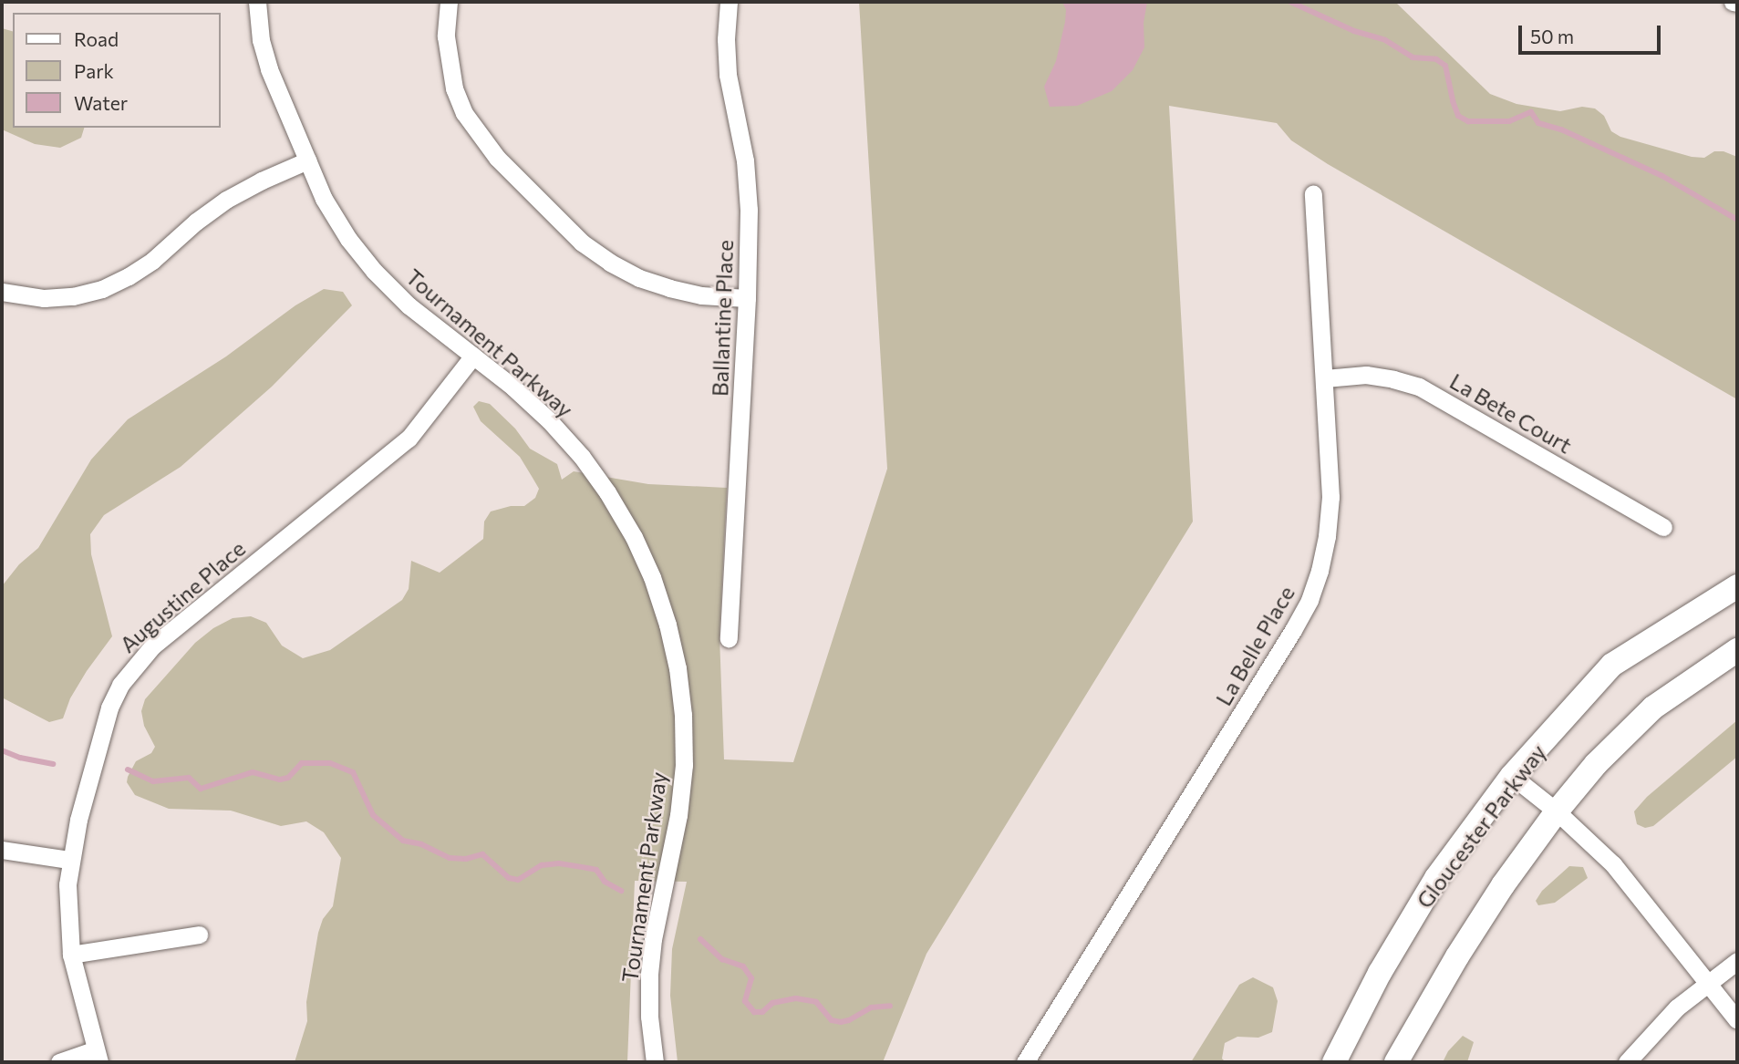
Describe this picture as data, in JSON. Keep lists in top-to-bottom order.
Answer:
{
  "streets": {
    "main road": ["Gloucester Parkway"],
    "street": [
      "Ballantine Place",
      "Tournament Parkway",
      "La Bete Court",
      "Augustine Place",
      "La Belle Place"
    ]
  },
  "crossings": [
    ["Tournament Parkway", "Augustine Place"],
    ["La Bete Court", "La Belle Place"]
  ],
  "legend": ["Road", "Park", "Water"],
  "scale_bar": "50 m"
}
